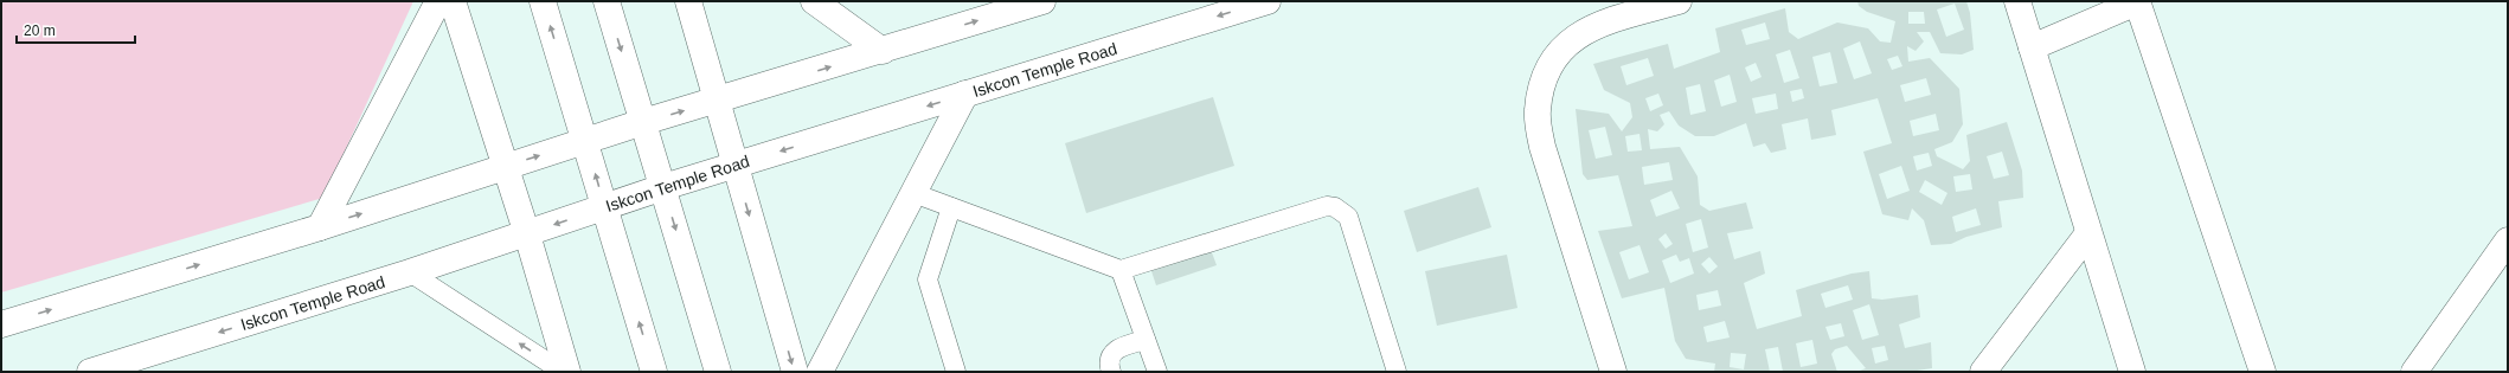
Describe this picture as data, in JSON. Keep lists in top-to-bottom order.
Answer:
{
  "streets": {
    "street": ["Iskcon Temple Road"]
  },
  "scale_bar": "20 m"
}
